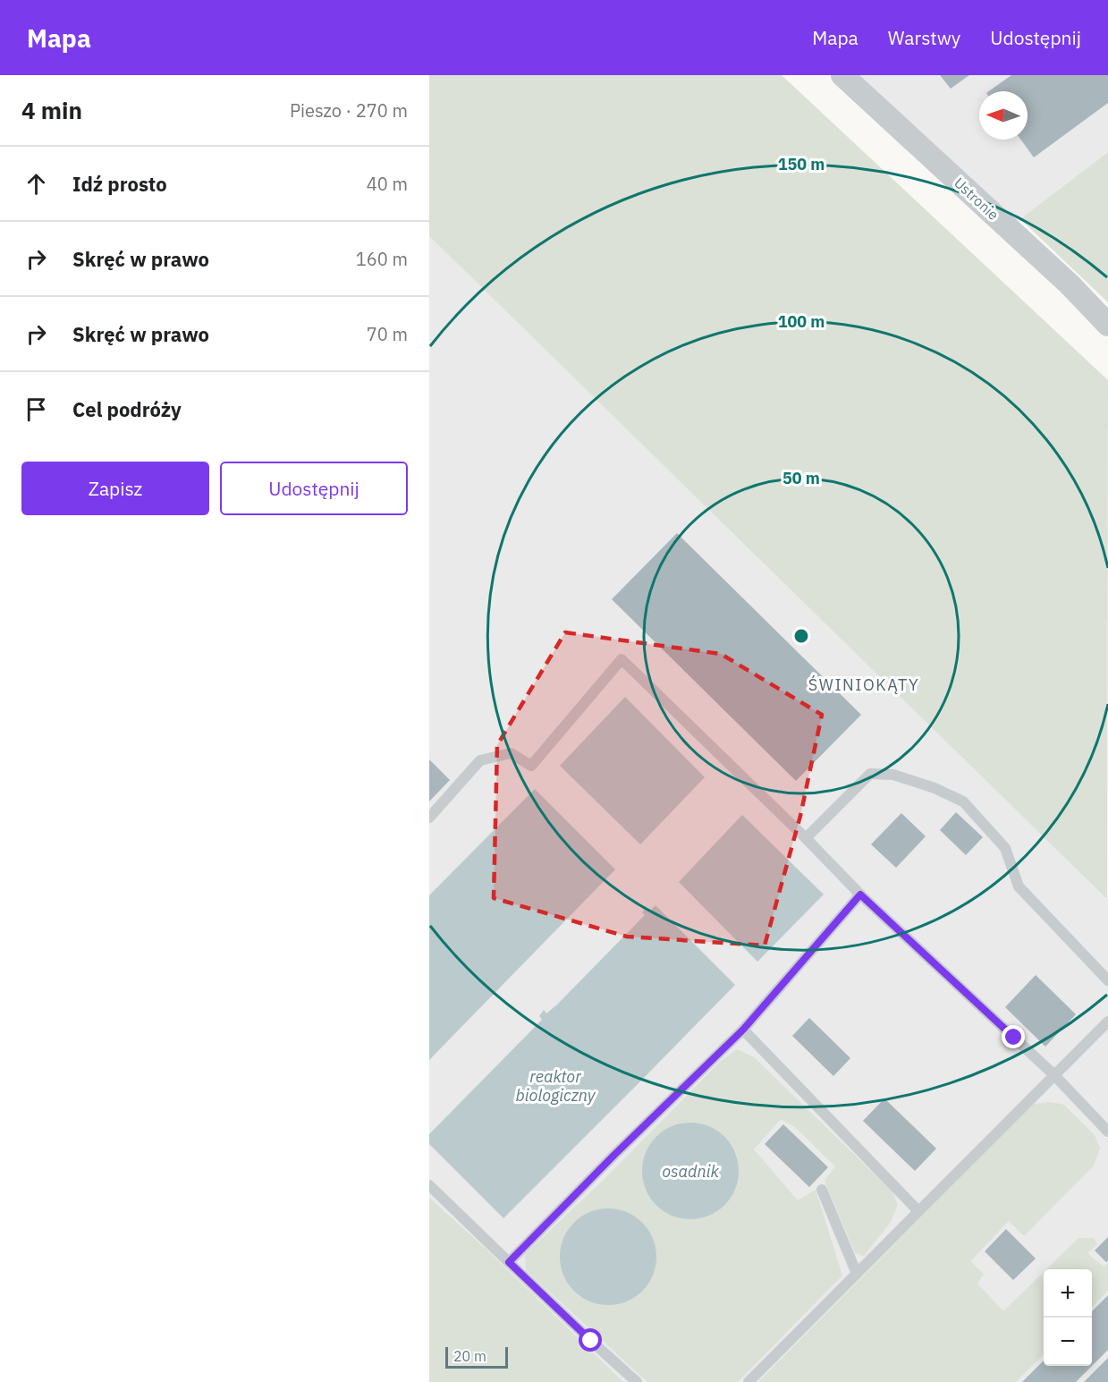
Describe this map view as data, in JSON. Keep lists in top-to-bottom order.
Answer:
{
  "streets": {
    "street": ["Ustronie"]
  },
  "districts": ["ŚWINIOKĄTY"],
  "water": ["reaktor biologiczny", "osadnik"],
  "scale_bar": "20 m",
  "north": "left",
  "page": {
    "header": "Mapa",
    "nav": ["Mapa", "Warstwy", "Udostępnij"],
    "heading": ["4 min", "Pieszo · 270 m"],
    "list": [
      ["Idź prosto", "40 m"],
      ["Skręć w prawo", "160 m"],
      ["Skręć w prawo", "70 m"],
      "Cel podróży"
    ],
    "buttons": ["Zapisz", "Udostępnij"],
    "map_buttons": ["+", "−"],
    "scale": "20 m"
  },
  "rings": ["150 m", "100 m", "50 m"]
}
